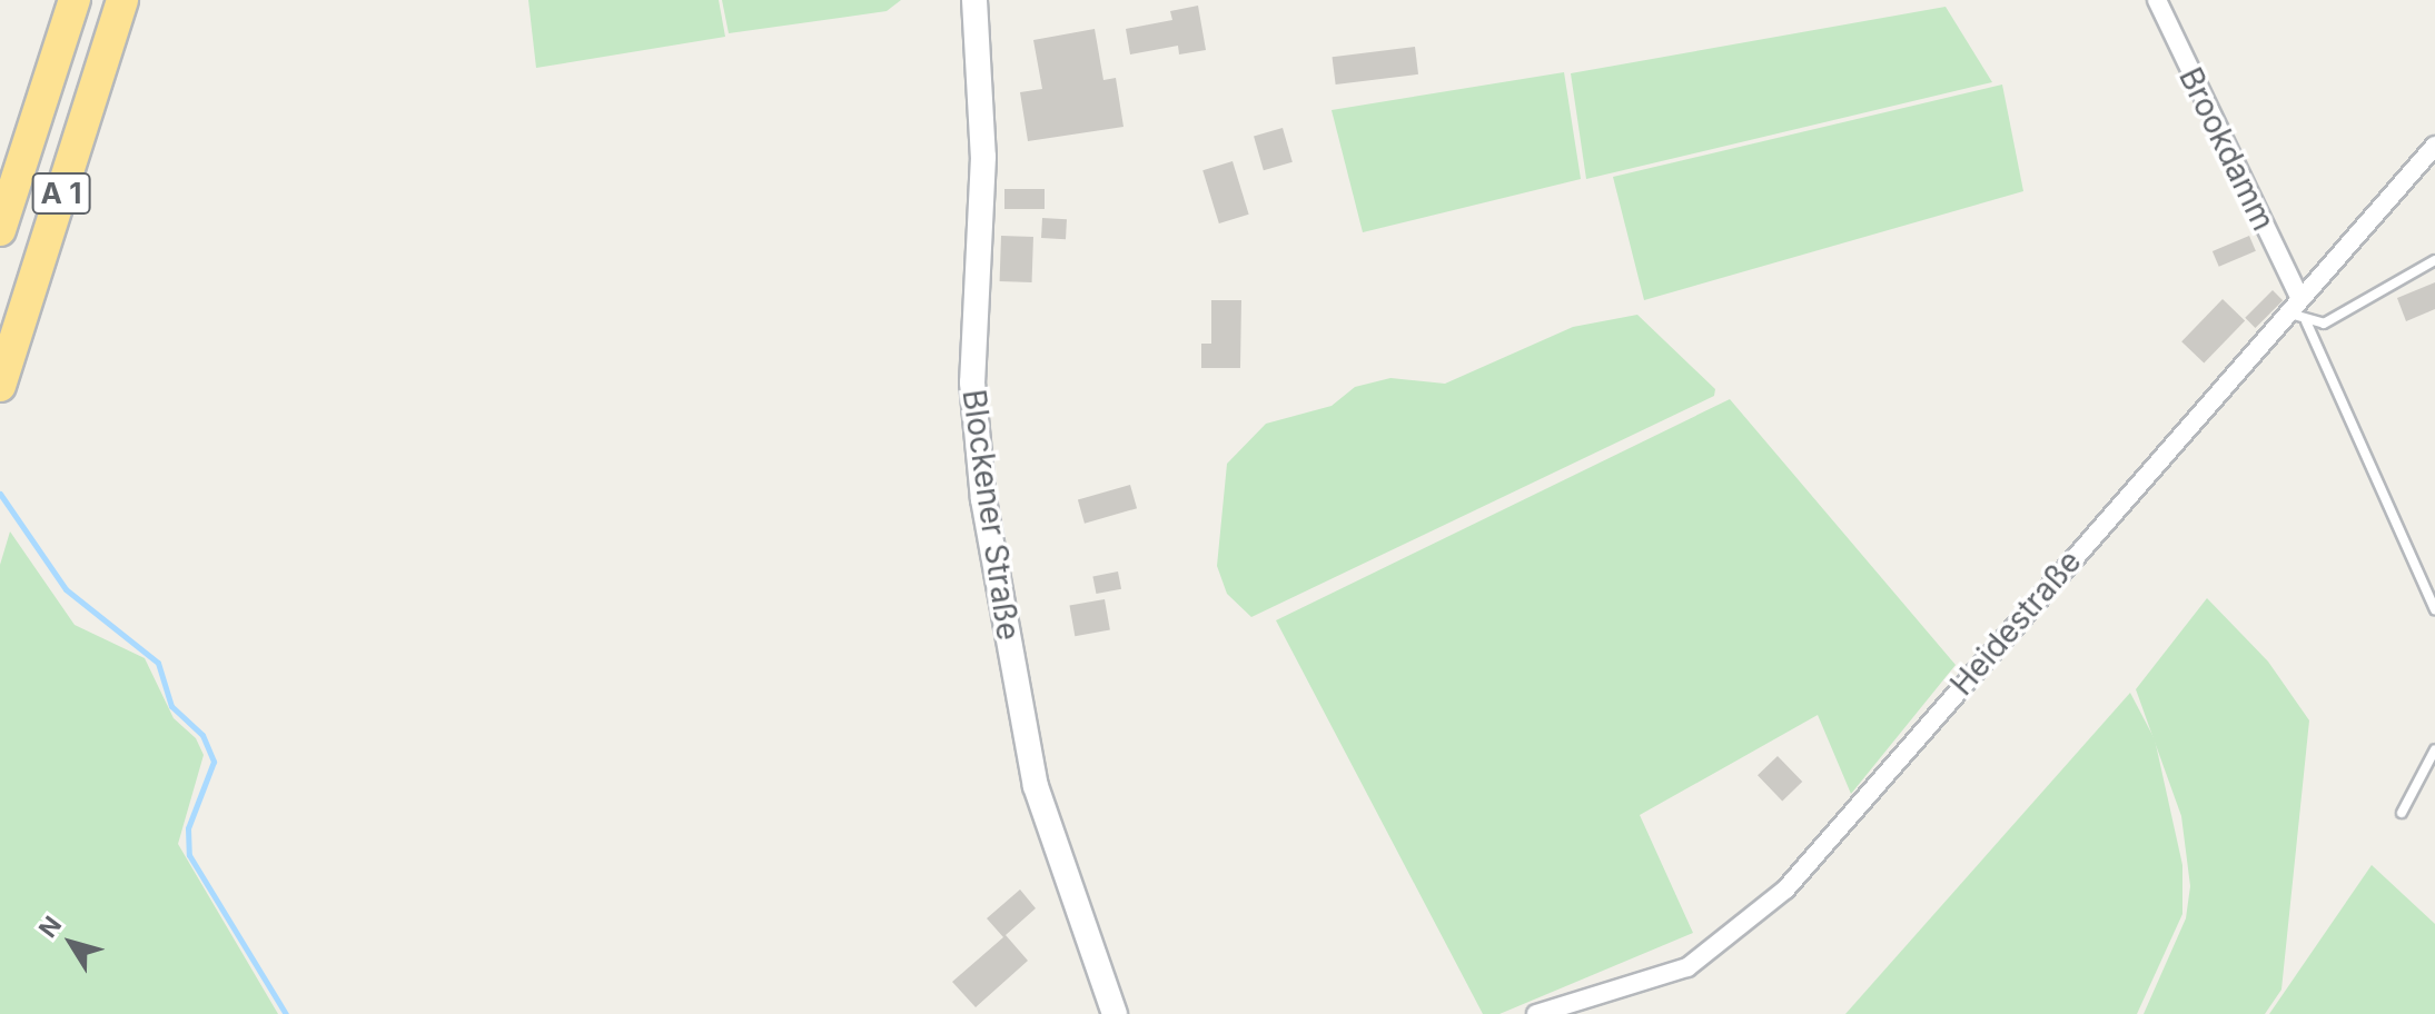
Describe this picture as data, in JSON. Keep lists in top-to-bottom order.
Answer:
{
  "streets": {
    "highway": ["A 1"],
    "street": ["Brookdamm", "Blockener Straße", "Heidestraße"]
  },
  "crossings": [
    ["Brookdamm", "Heidestraße"]
  ],
  "north": "top left"
}
